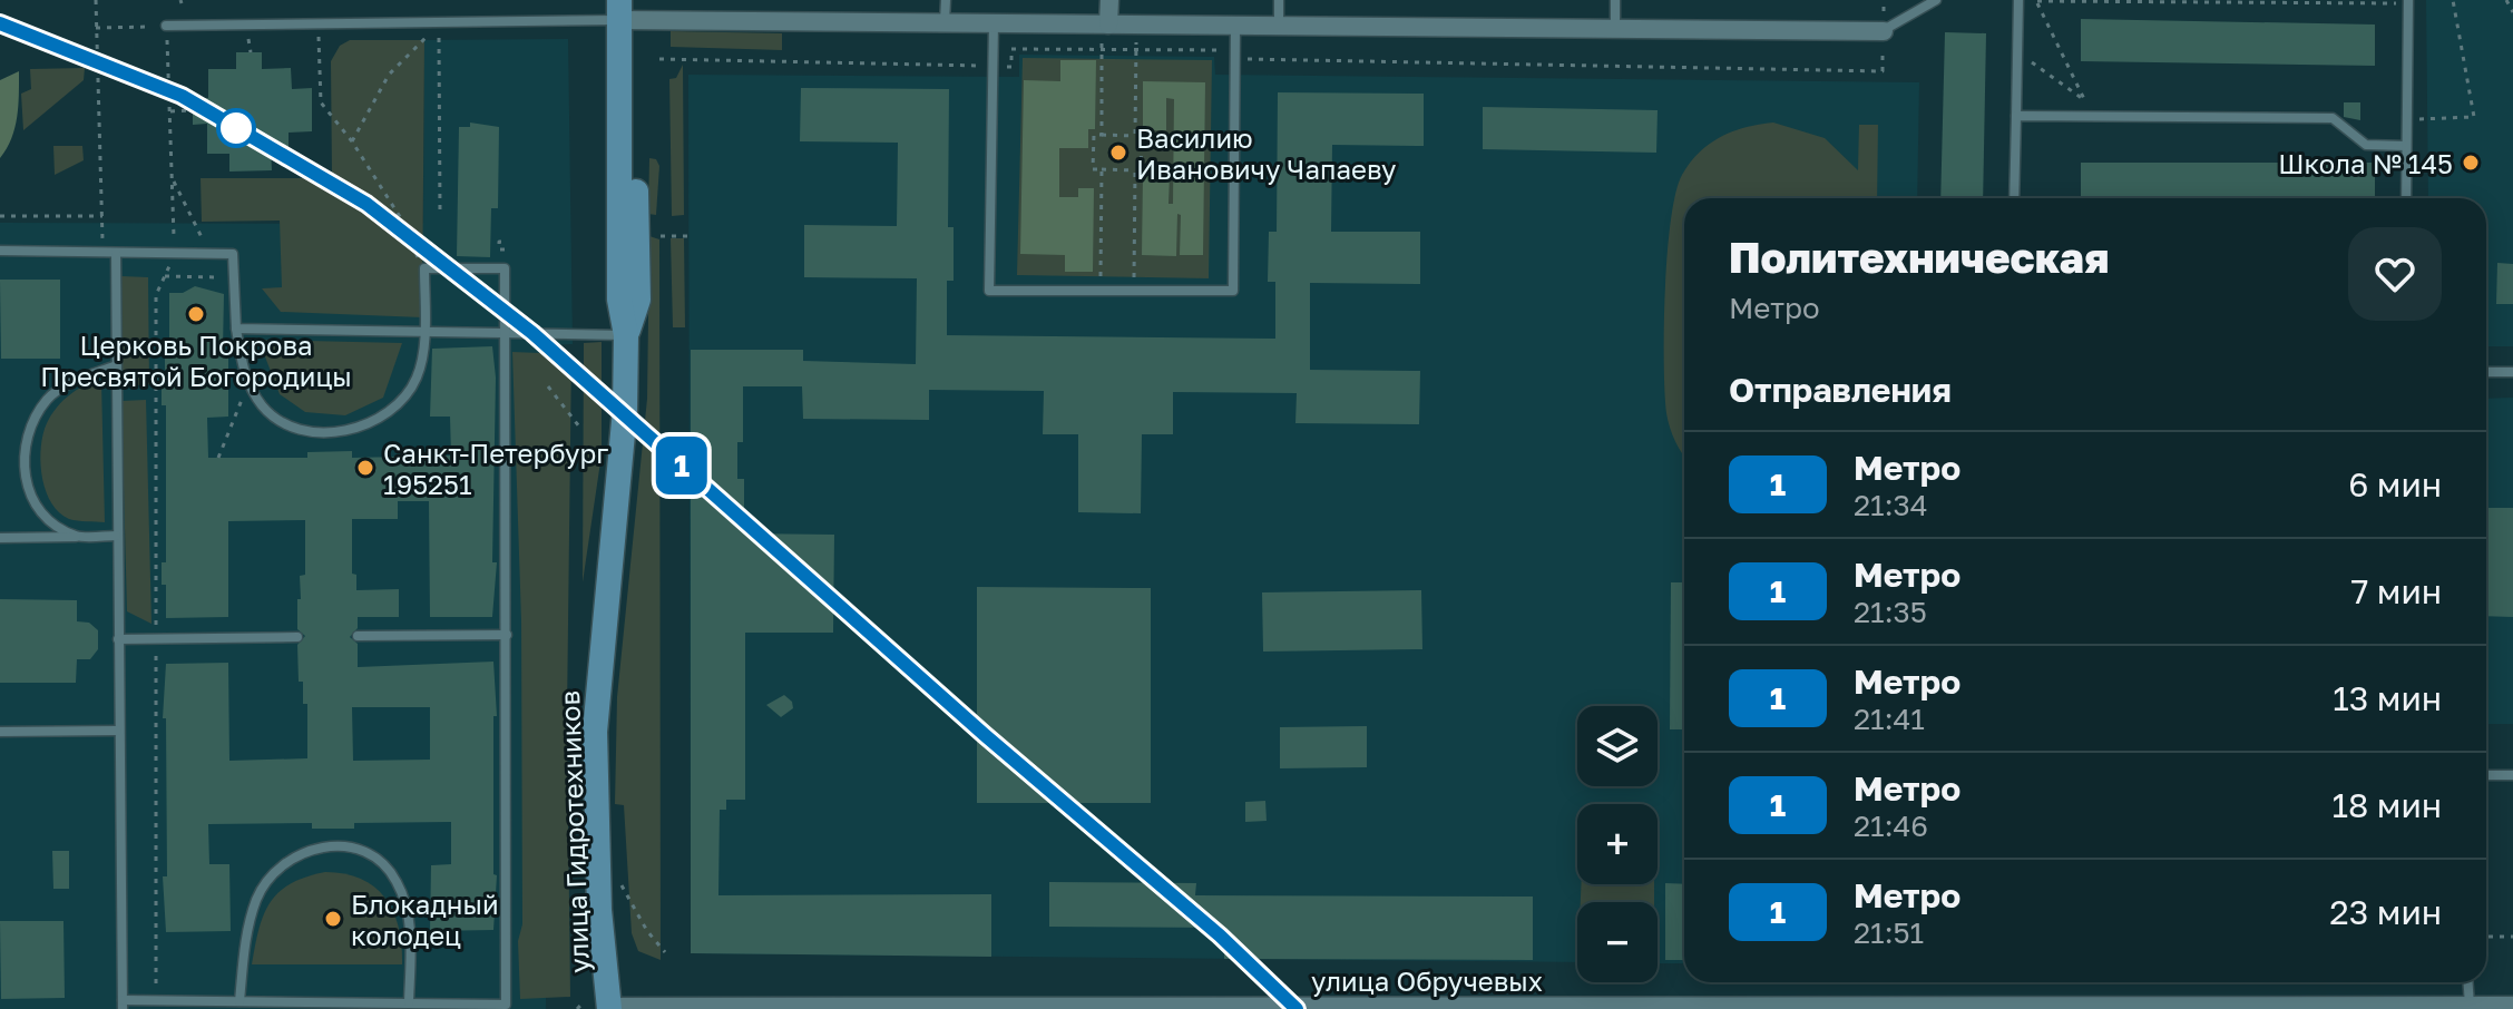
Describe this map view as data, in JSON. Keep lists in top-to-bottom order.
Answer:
{
  "streets": {
    "street": ["улица Гидротехников", "улица Обручевых"]
  },
  "crossings": [
    ["улица Гидротехников", "улица Обручевых"]
  ],
  "places": [
    "Василию Ивановичу Чапаеву",
    "Школа № 145",
    "Церковь Покрова Пресвятой Богородицы",
    "Санкт-Петербург 195251",
    "Блокадный колодец"
  ],
  "lines": ["metro line 1"],
  "page": {
    "on_map": "1",
    "heading": [
      ["Политехническая", "Метро"],
      "Отправления"
    ],
    "list": [
      {
        "mark": "1",
        "name": "Метро",
        "note": "21:34",
        "value": "6 мин"
      },
      {
        "mark": "1",
        "name": "Метро",
        "note": "21:35",
        "value": "7 мин"
      },
      {
        "mark": "1",
        "name": "Метро",
        "note": "21:41",
        "value": "13 мин"
      },
      {
        "mark": "1",
        "name": "Метро",
        "note": "21:46",
        "value": "18 мин"
      },
      {
        "mark": "1",
        "name": "Метро",
        "note": "21:51",
        "value": "23 мин"
      }
    ],
    "map_buttons": ["+", "−"]
  }
}
